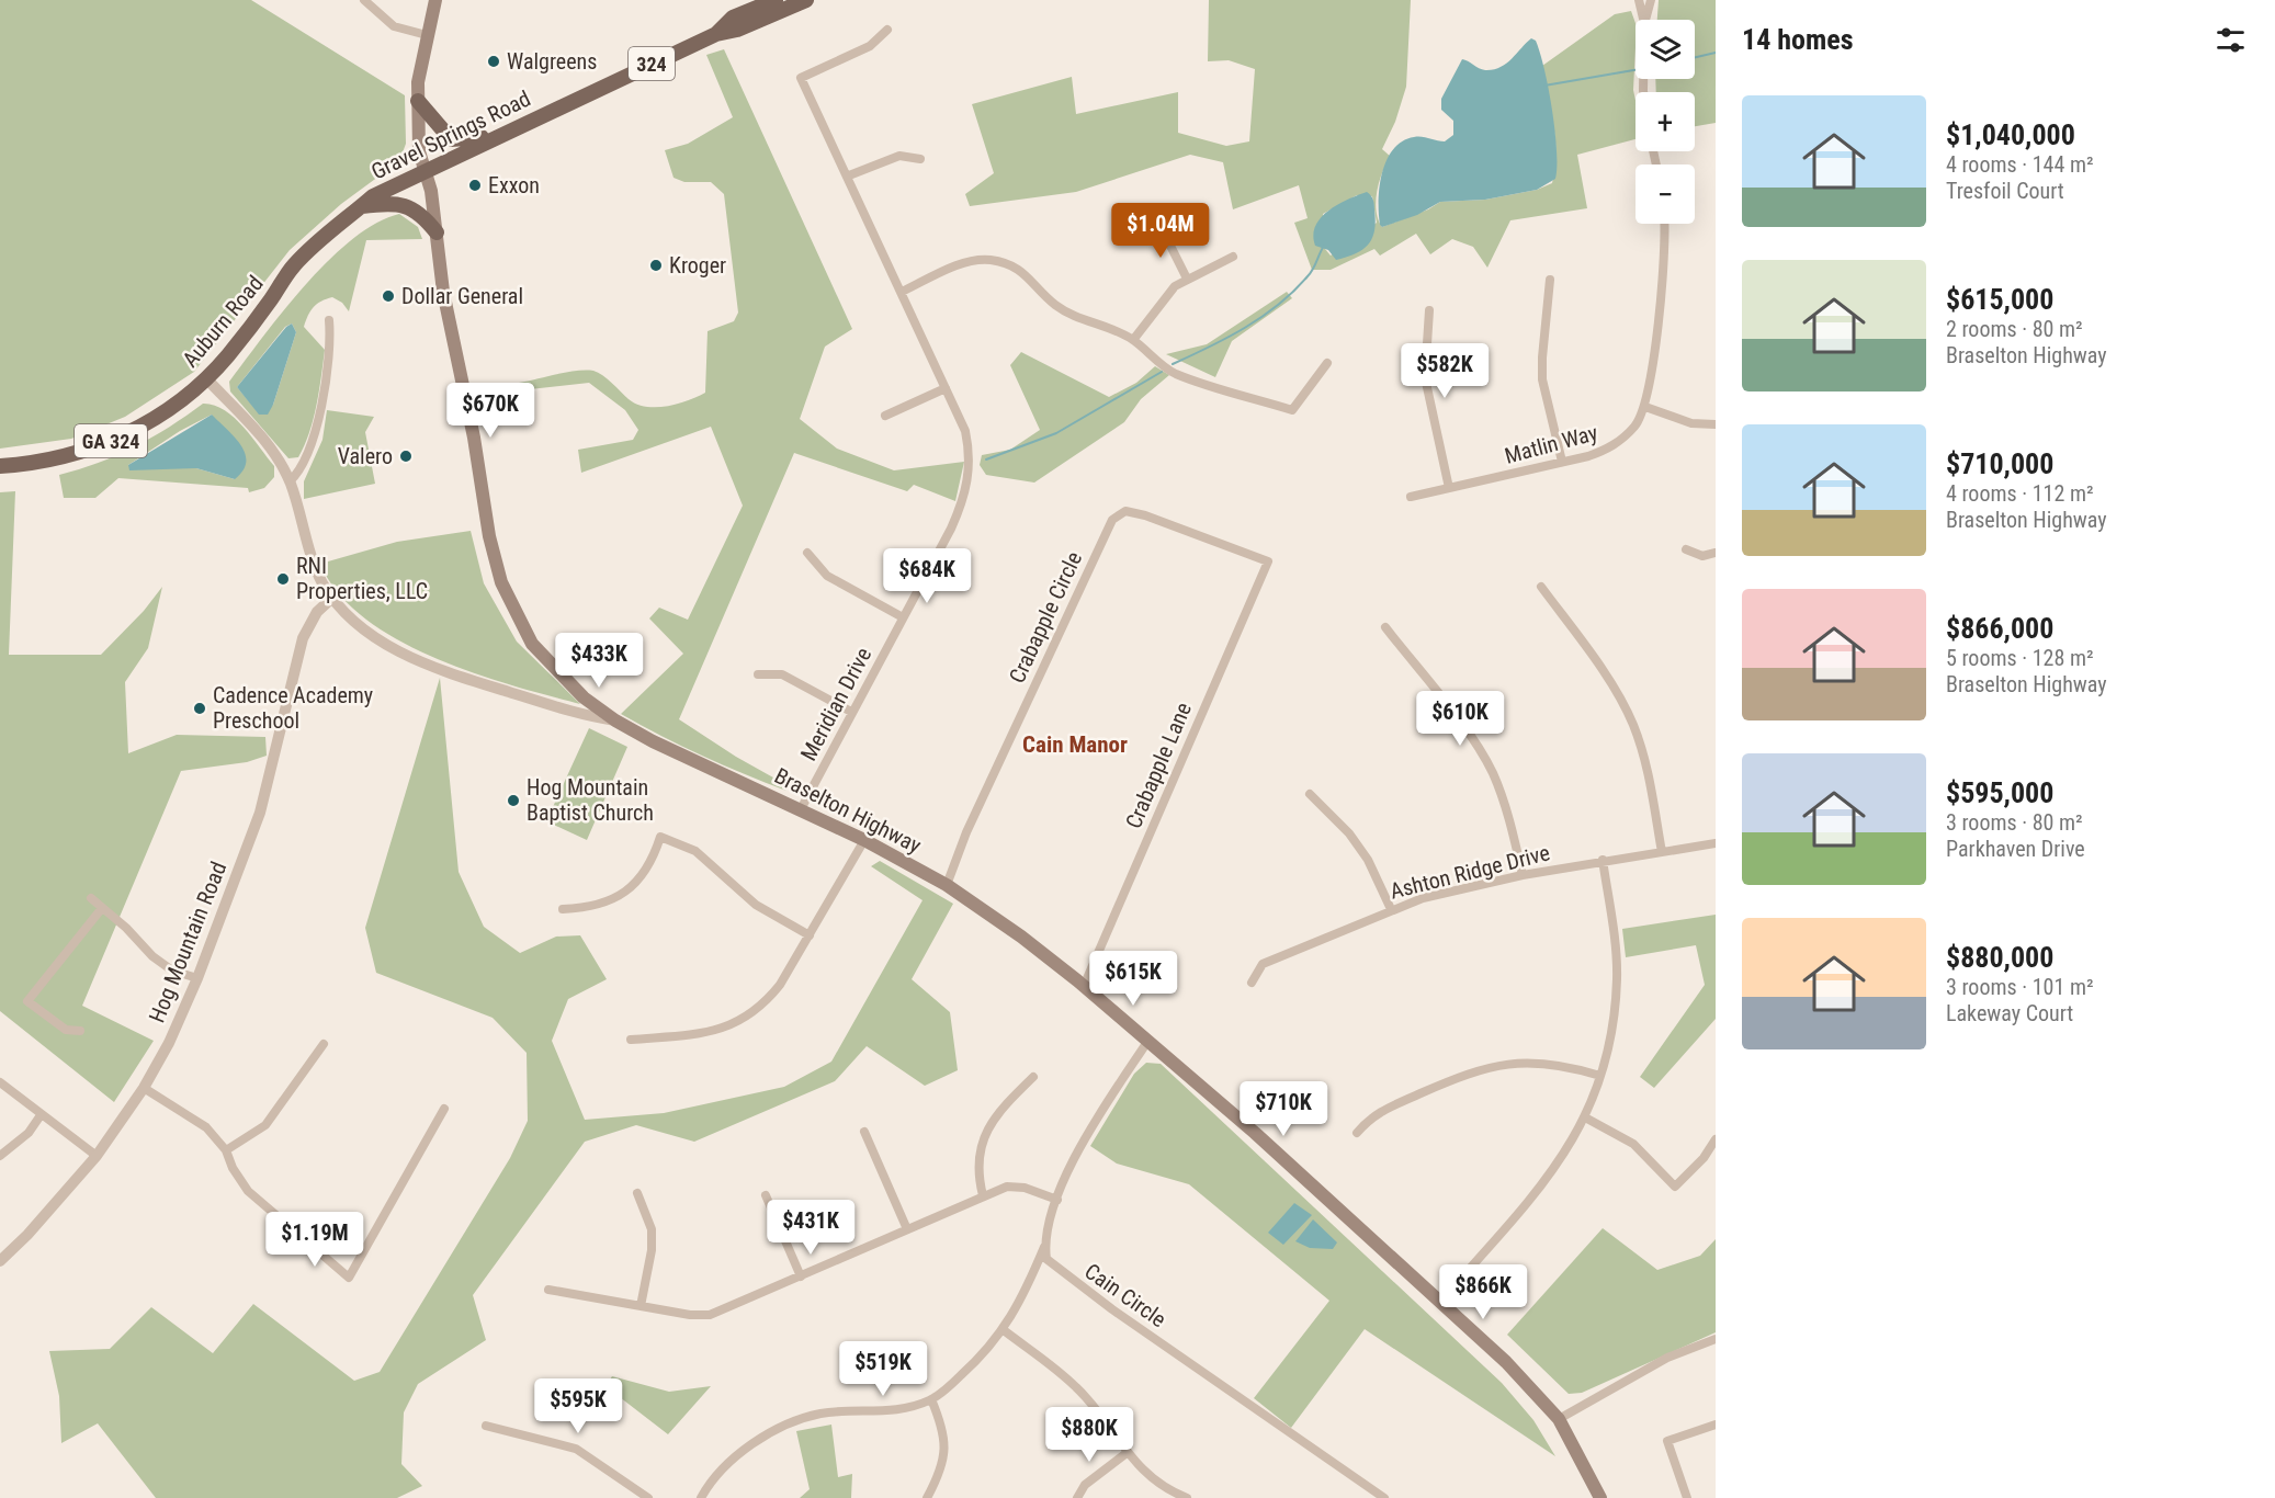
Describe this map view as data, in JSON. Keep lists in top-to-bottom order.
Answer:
{
  "streets": {
    "main road": [
      "324",
      "Gravel Springs Road",
      "Auburn Road",
      "GA 324",
      "Braselton Highway"
    ],
    "street": [
      "Matlin Way",
      "Crabapple Circle",
      "Meridian Drive",
      "Crabapple Lane",
      "Ashton Ridge Drive",
      "Hog Mountain Road",
      "Cain Circle"
    ]
  },
  "crossings": [
    ["Gravel Springs Road", "Auburn Road"],
    ["Gravel Springs Road", "Braselton Highway"],
    ["Crabapple Circle", "Crabapple Lane"],
    ["Crabapple Circle", "Braselton Highway"],
    ["Meridian Drive", "Braselton Highway"],
    ["Crabapple Lane", "Braselton Highway"]
  ],
  "districts": ["Cain Manor"],
  "places": [
    "Walgreens",
    "Exxon",
    "Kroger",
    "Dollar General",
    "Valero",
    "RNI Properties, LLC",
    "Cadence Academy Preschool",
    "Hog Mountain Baptist Church"
  ],
  "page": {
    "heading": "14 homes",
    "map_buttons": ["+", "−"],
    "list": [
      {
        "name": "$1,040,000",
        "note": "4 rooms · 144 m² · Tresfoil Court"
      },
      {
        "name": "$615,000",
        "note": "2 rooms · 80 m² · Braselton Highway"
      },
      {
        "name": "$710,000",
        "note": "4 rooms · 112 m² · Braselton Highway"
      },
      {
        "name": "$866,000",
        "note": "5 rooms · 128 m² · Braselton Highway"
      },
      {
        "name": "$595,000",
        "note": "3 rooms · 80 m² · Parkhaven Drive"
      },
      {
        "name": "$880,000",
        "note": "3 rooms · 101 m² · Lakeway Court"
      }
    ],
    "price": [
      "$1.04M",
      "$582K",
      "$670K",
      "$684K",
      "$433K",
      "$610K",
      "$615K",
      "$710K",
      "$431K",
      "$1.19M",
      "$866K",
      "$519K",
      "$595K",
      "$880K"
    ]
  }
}
